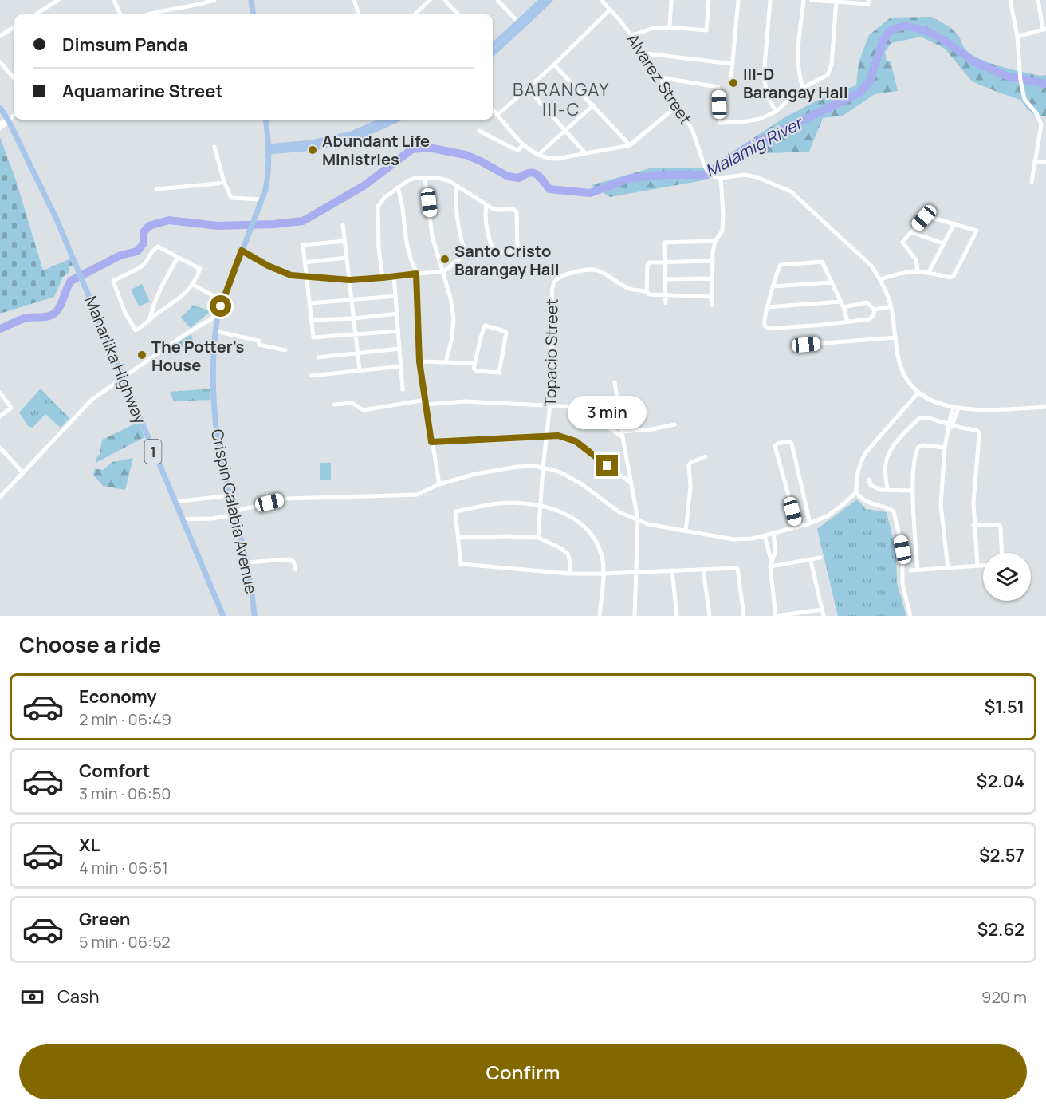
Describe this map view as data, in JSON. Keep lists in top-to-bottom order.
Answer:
{
  "streets": {
    "main road": ["Maharlika Highway", "1", "Crispin Calabia Avenue"],
    "street": ["Alvarez Street", "Topacio Street"]
  },
  "districts": ["BARANGAY III-C"],
  "water": ["Malamig River"],
  "places": [
    "III-D Barangay Hall",
    "Abundant Life Ministries",
    "Santo Cristo Barangay Hall",
    "The Potter's House"
  ],
  "page": {
    "banner": ["Dimsum Panda", "Aquamarine Street"],
    "bubble": "3 min",
    "heading": "Choose a ride",
    "list": [
      {
        "name": "Economy",
        "note": "2 min · 06:49",
        "value": "$1.51"
      },
      {
        "name": "Comfort",
        "note": "3 min · 06:50",
        "value": "$2.04"
      },
      {
        "name": "XL",
        "note": "4 min · 06:51",
        "value": "$2.57"
      },
      {
        "name": "Green",
        "note": "5 min · 06:52",
        "value": "$2.62"
      }
    ],
    "pay": ["Cash", "920 m"],
    "buttons": "Confirm"
  }
}
